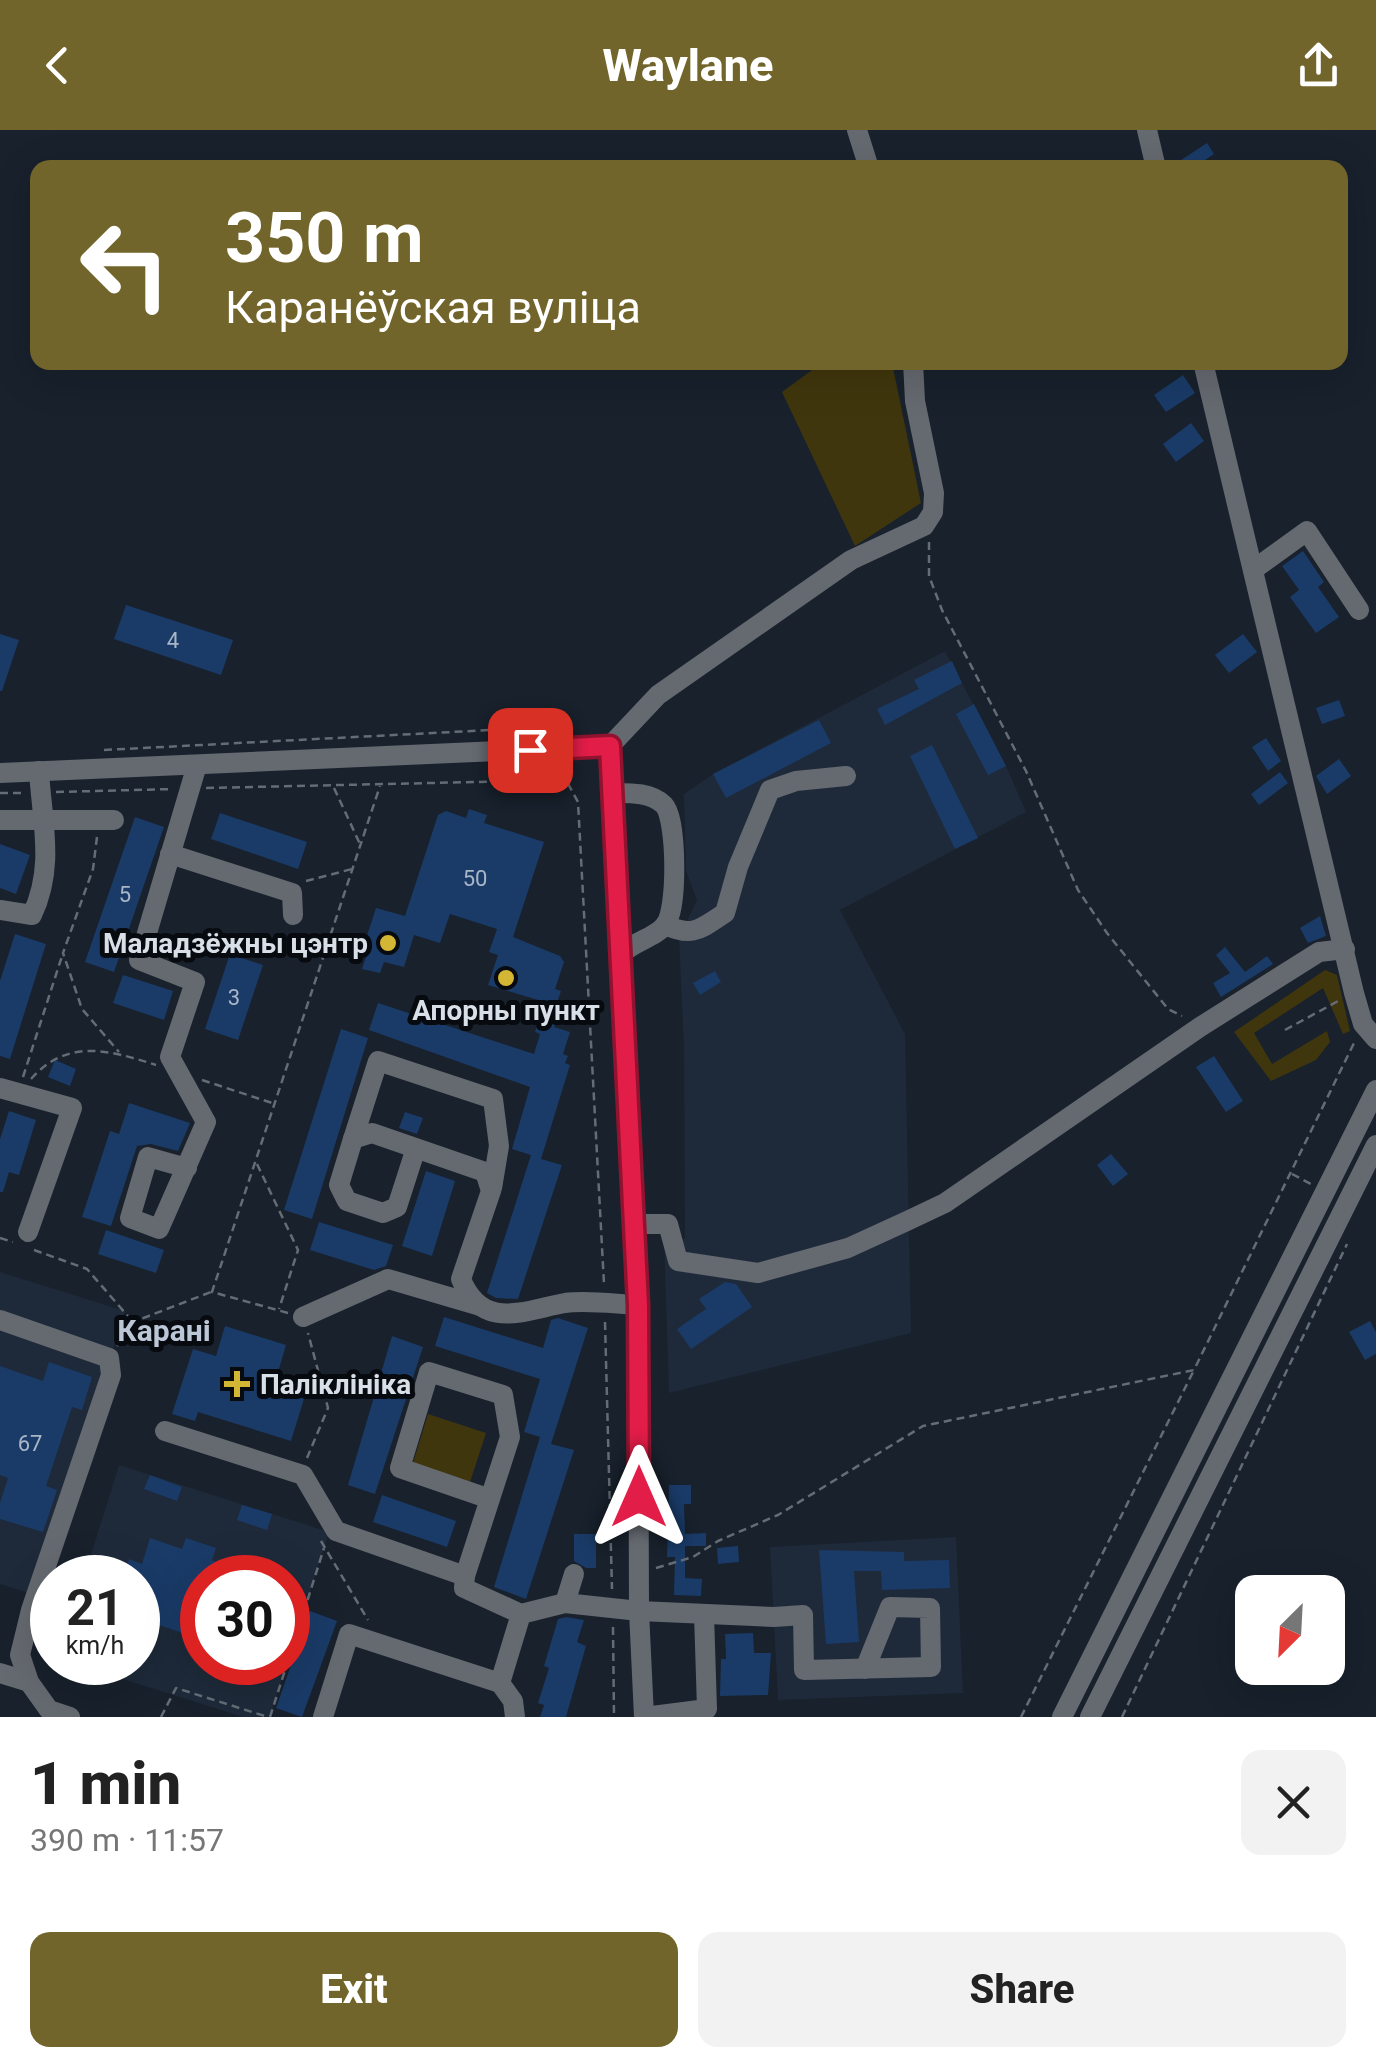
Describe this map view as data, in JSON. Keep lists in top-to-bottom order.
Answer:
{
  "districts": ["Карані"],
  "places": {
    "other": ["Маладзёжны цэнтр", "Апорны пункт"],
    "health": ["Паліклініка"]
  },
  "house_numbers": [
    "4",
    "50",
    "5",
    "3",
    "67"
  ],
  "north": "bottom left",
  "page": {
    "header": "Waylane",
    "turn": ["350 m", "Каранёўская вуліца"],
    "speed": "21 km/h",
    "limit": "30",
    "heading": ["1 min", "390 m · 11:57"],
    "buttons": ["Exit", "Share"]
  }
}
